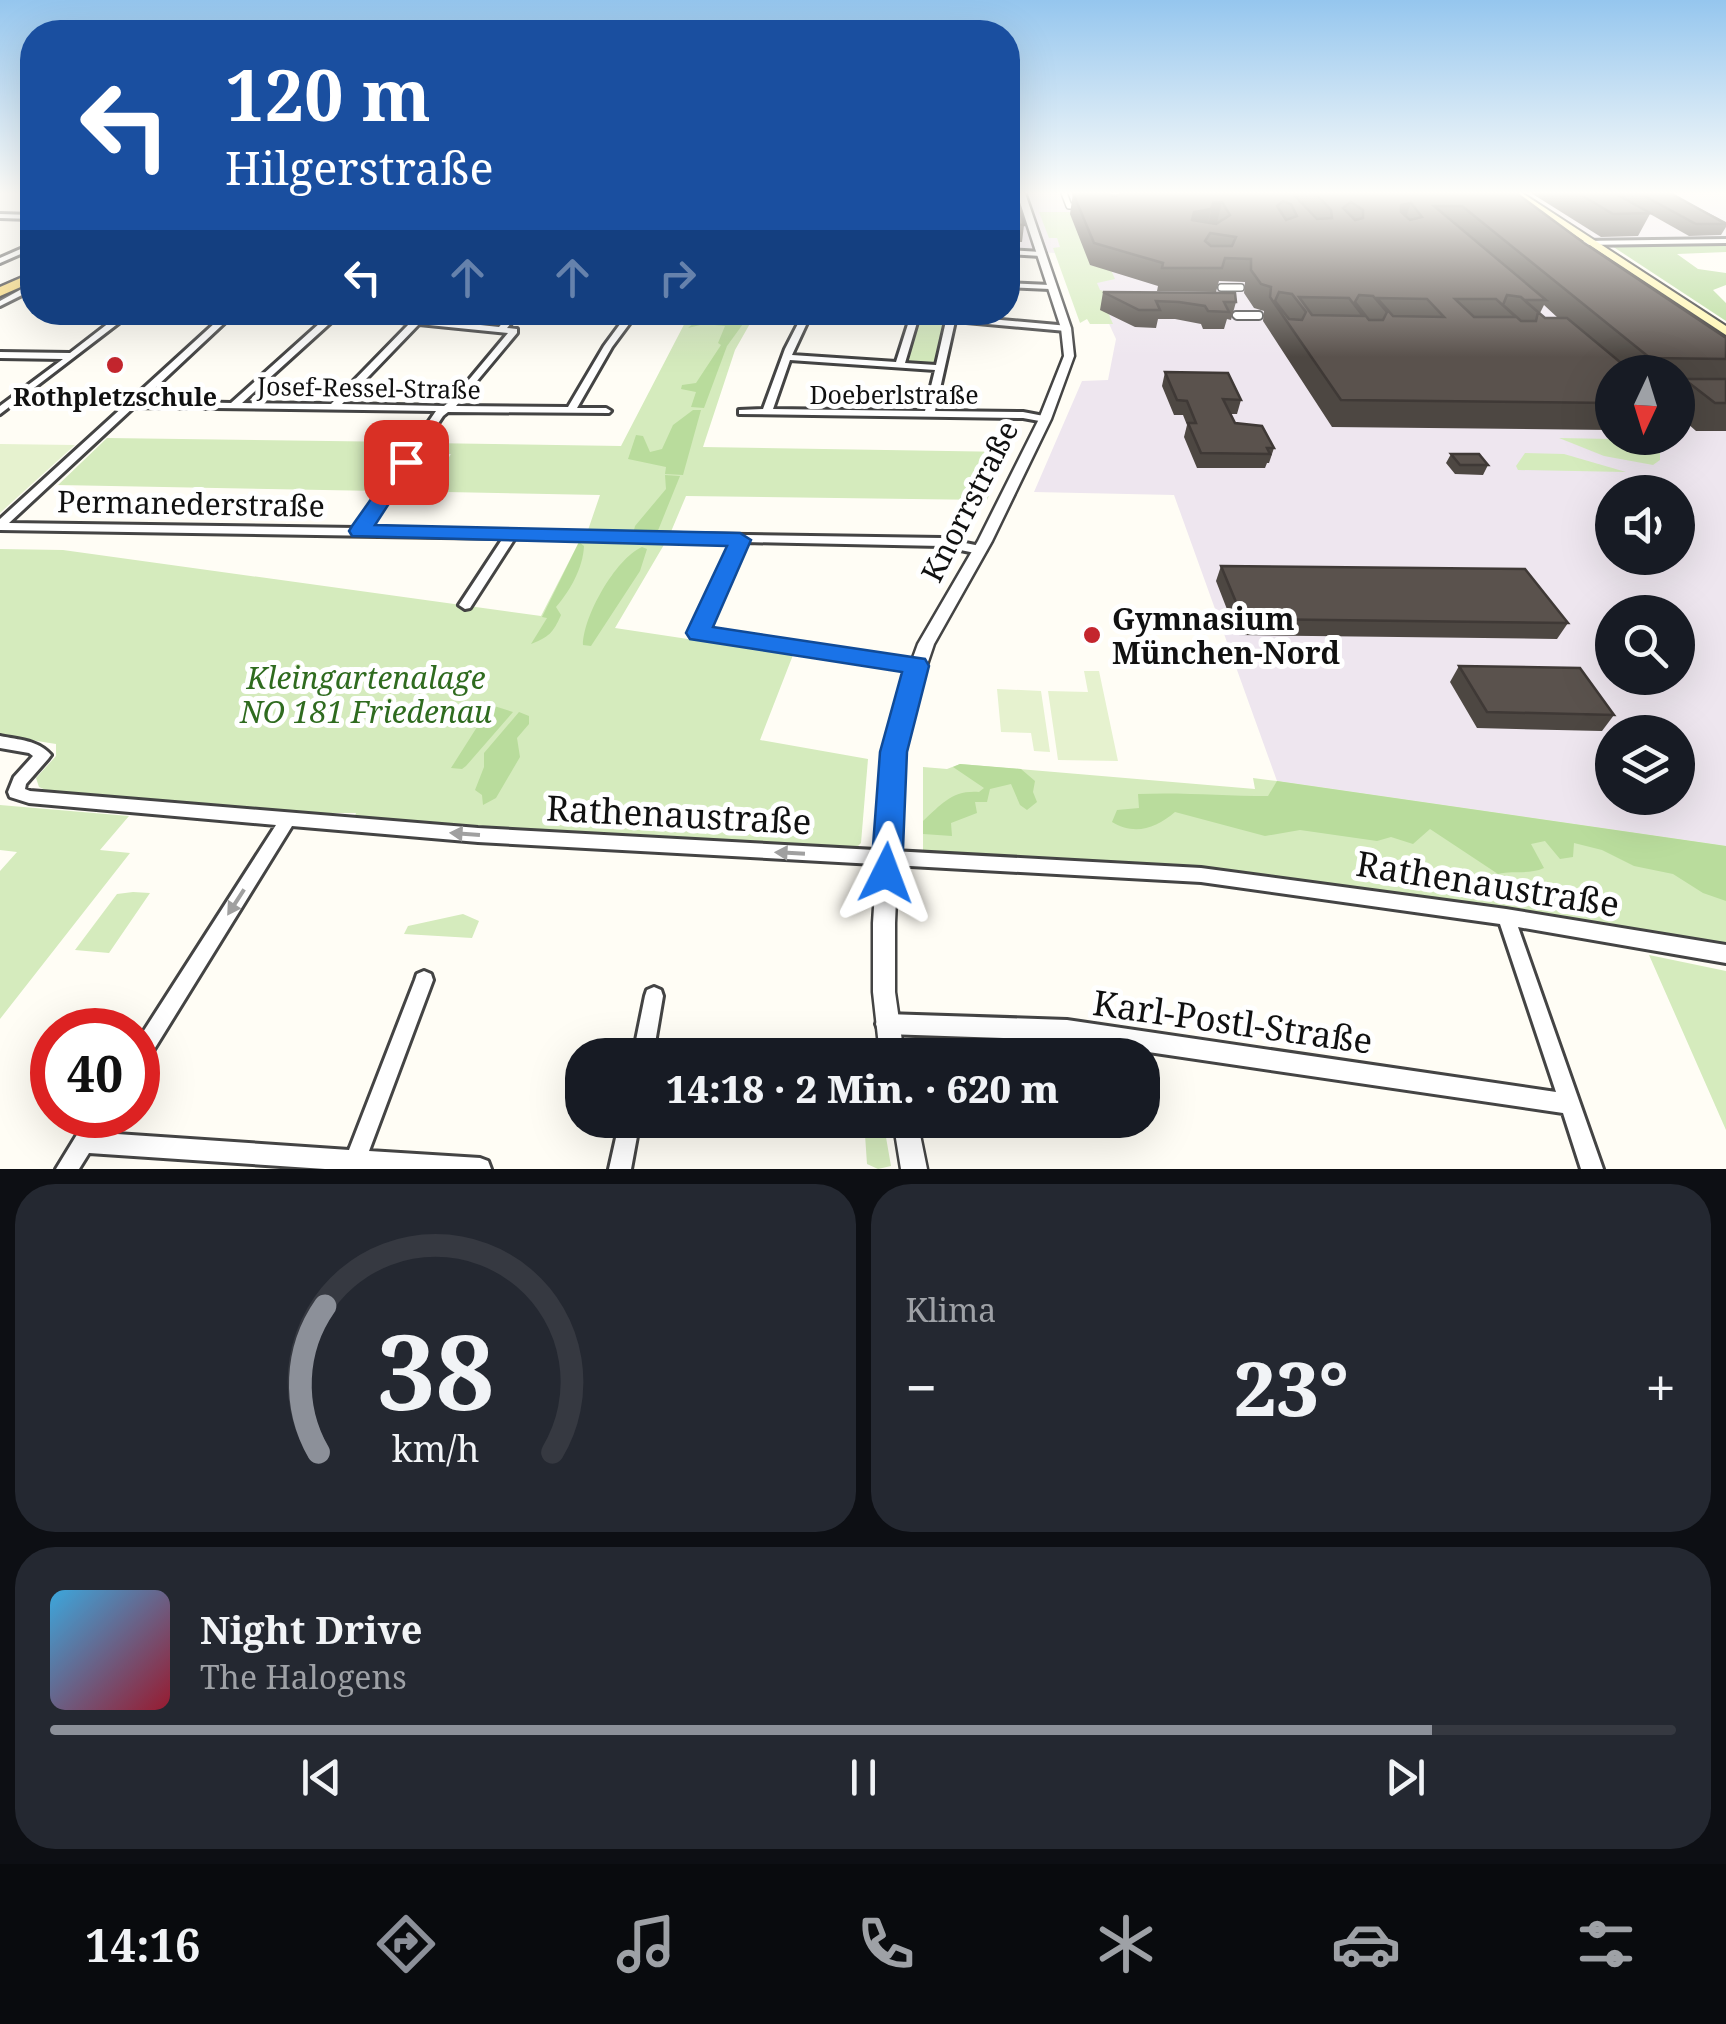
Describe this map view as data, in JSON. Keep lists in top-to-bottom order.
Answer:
{
  "streets": {
    "street": [
      "Josef-Ressel-Straße",
      "Doeberlstraße",
      "Knorrstraße",
      "Permanederstraße",
      "Rathenaustraße",
      "Karl-Postl-Straße"
    ]
  },
  "crossings": [
    ["Doeberlstraße", "Knorrstraße"],
    ["Knorrstraße", "Permanederstraße"],
    ["Knorrstraße", "Rathenaustraße"],
    ["Knorrstraße", "Karl-Postl-Straße"]
  ],
  "parks": ["Kleingartenalage NO 181 Friedenau"],
  "places": ["Rothpletzschule", "Gymnasium München-Nord"],
  "north": "bottom",
  "page": {
    "turn": ["120 m", "Hilgerstraße"],
    "limit": "40",
    "trip": "14:18 · 2 Min. · 620 m",
    "tile": "Klima",
    "heat": ["−", "23°", "+"],
    "song": ["Night Drive", "The Halogens"],
    "tabs": "14:16",
    "gauge": ["38", "km/h"]
  }
}
